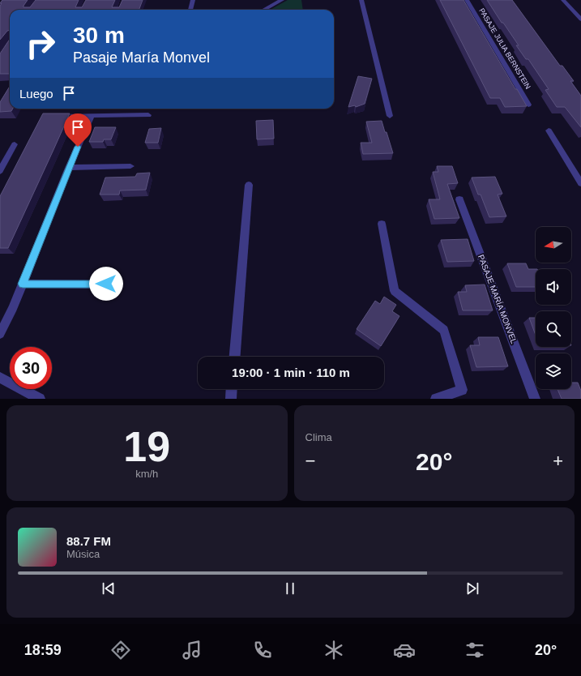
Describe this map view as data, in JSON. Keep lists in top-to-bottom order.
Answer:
{
  "streets": {
    "street": ["PASAJE JULIA BERNSTEIN", "PASAJE MARÍA MONVEL"]
  },
  "north": "left",
  "page": {
    "turn": ["30 m", "Pasaje María Monvel"],
    "then": "Luego",
    "limit": "30",
    "trip": "19:00 · 1 min · 110 m",
    "tile": [
      ["19", "km/h"],
      "Clima"
    ],
    "heat": ["−", "20°", "+"],
    "song": ["88.7 FM", "Música"],
    "tabs": ["18:59", "20°"]
  }
}
